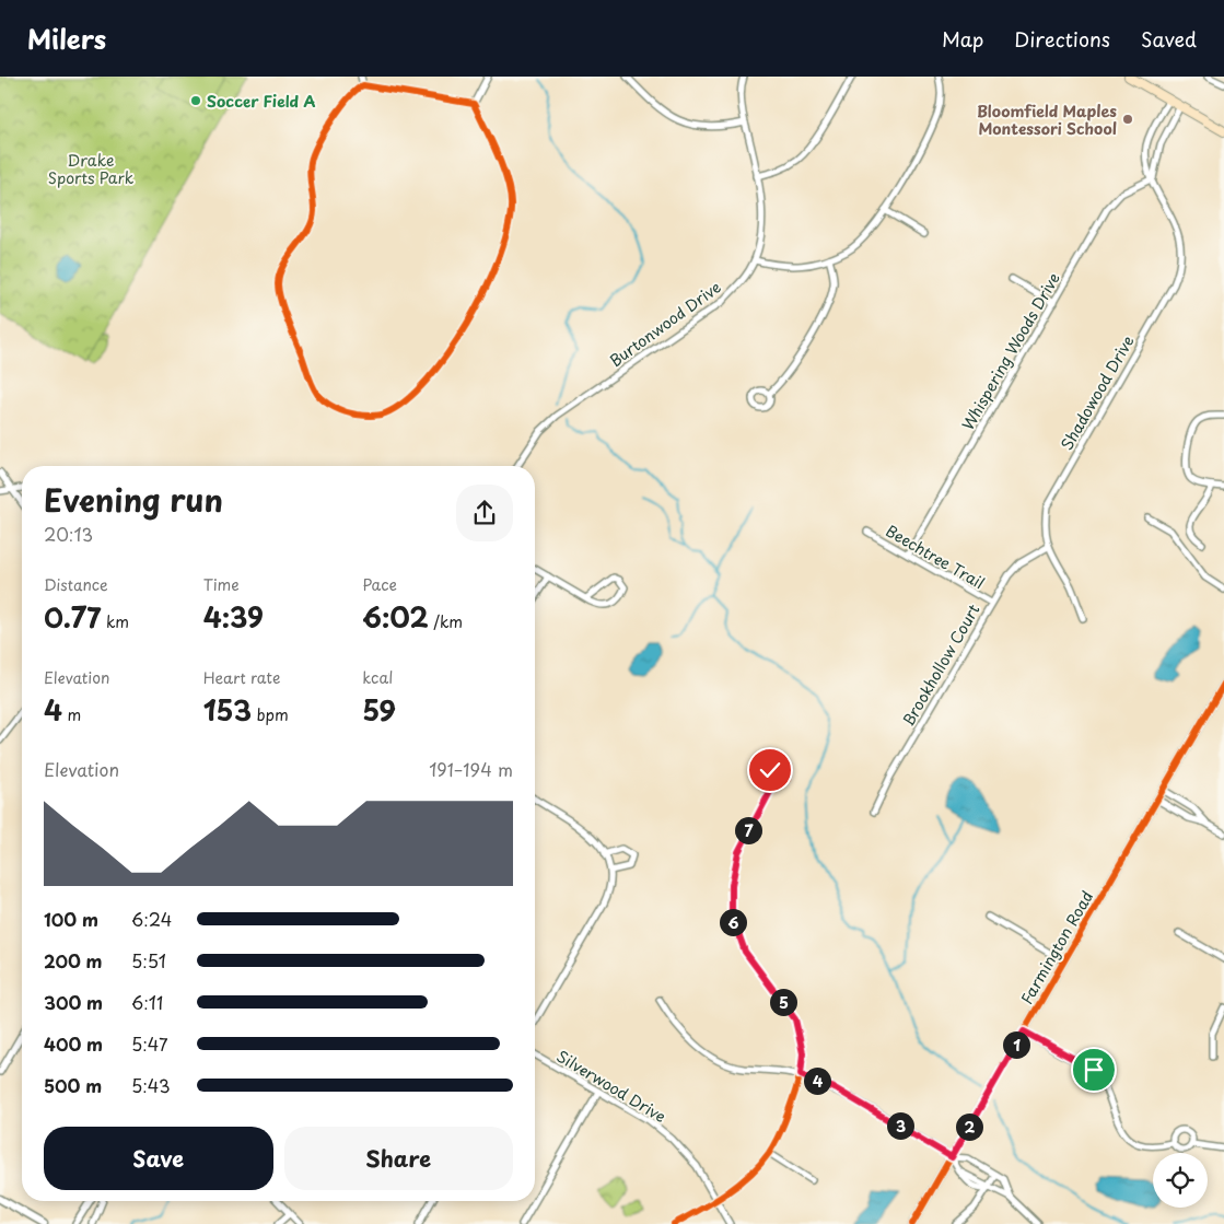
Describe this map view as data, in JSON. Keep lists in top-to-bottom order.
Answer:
{
  "streets": {
    "street": [
      "Burtonwood Drive",
      "Whispering Woods Drive",
      "Shadowood Drive",
      "Beechtree Trail",
      "Brookhollow Court",
      "Farmington Road",
      "Silverwood Drive"
    ]
  },
  "crossings": [
    ["Whispering Woods Drive", "Shadowood Drive"],
    ["Whispering Woods Drive", "Beechtree Trail"],
    ["Shadowood Drive", "Brookhollow Court"],
    ["Beechtree Trail", "Brookhollow Court"]
  ],
  "parks": ["Drake Sports Park"],
  "places": ["Soccer Field A", "Bloomfield Maples Montessori School"],
  "page": {
    "header": "Milers",
    "nav": ["Map", "Directions", "Saved"],
    "heading": ["Evening run", "20:13"],
    "stats": [
      ["Distance", "0.77 km"],
      ["Time", "4:39"],
      ["Pace", "6:02 /km"],
      ["Elevation", "4 m"],
      ["Heart rate", "153 bpm"],
      ["kcal", "59"]
    ],
    "chart": ["Elevation", "191–194 m"],
    "pins": [
      "7",
      "6",
      "5",
      "1",
      "4",
      "3",
      "2"
    ],
    "list": [
      {
        "name": "100 m",
        "note": "6:24"
      },
      {
        "name": "200 m",
        "note": "5:51"
      },
      {
        "name": "300 m",
        "note": "6:11"
      },
      {
        "name": "400 m",
        "note": "5:47"
      },
      {
        "name": "500 m",
        "note": "5:43"
      }
    ],
    "buttons": ["Save", "Share"]
  }
}
